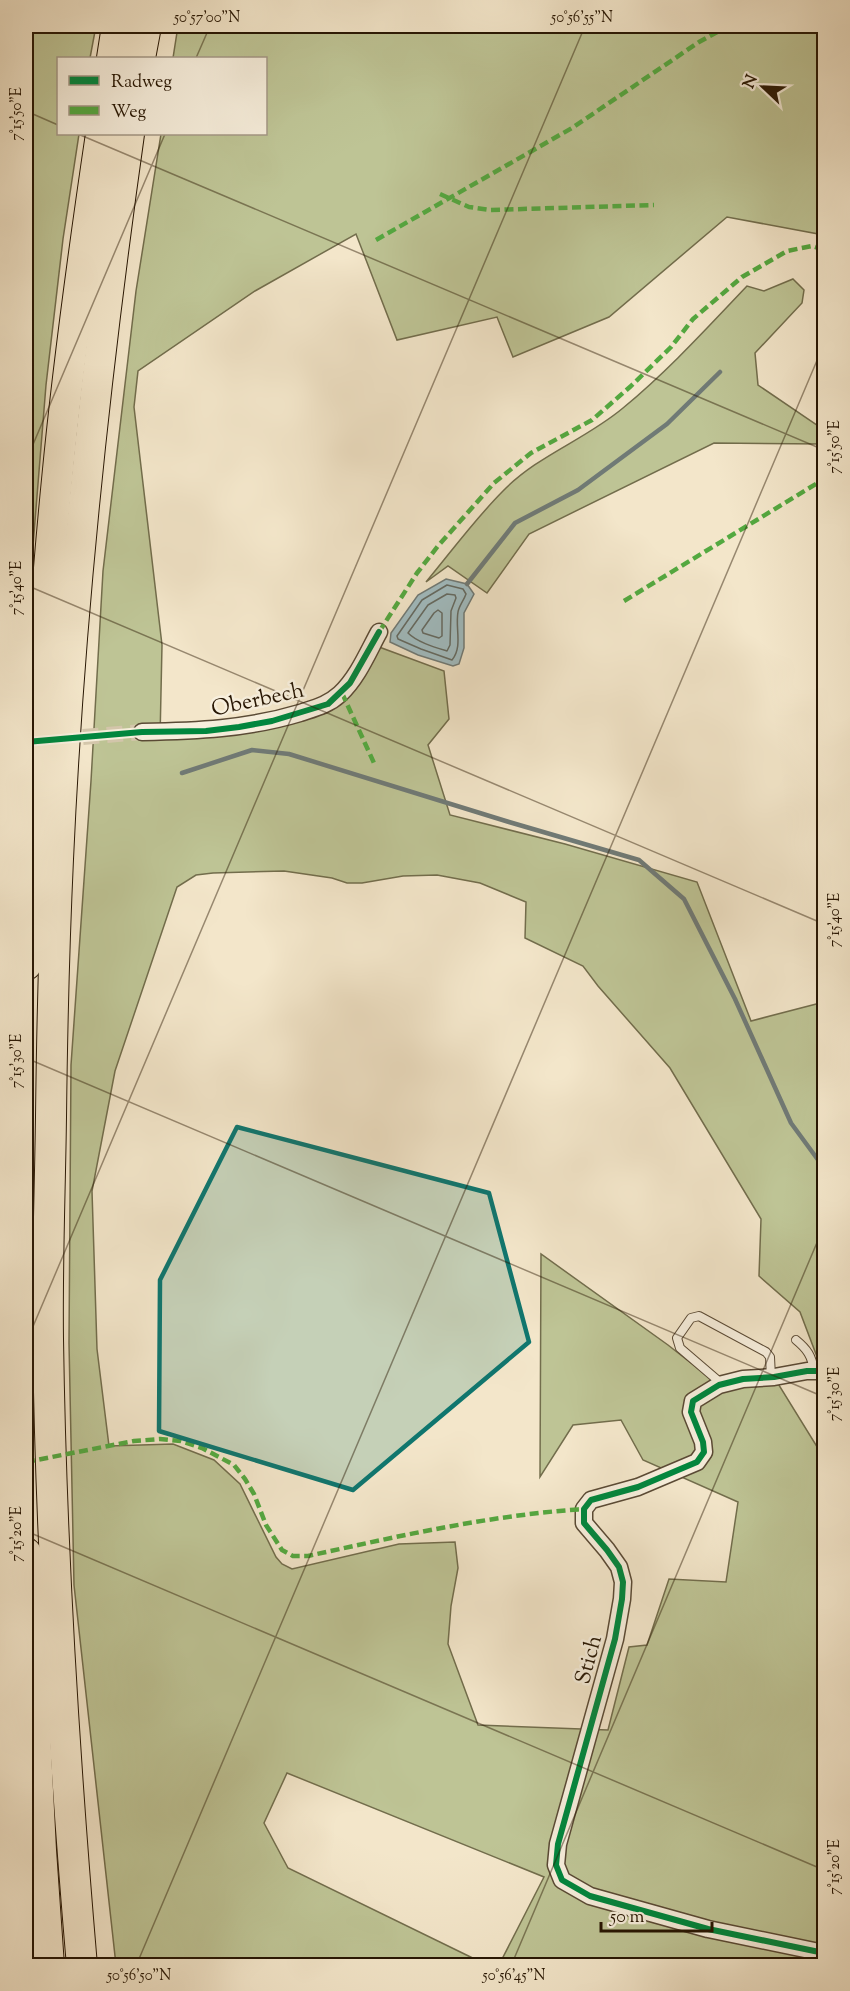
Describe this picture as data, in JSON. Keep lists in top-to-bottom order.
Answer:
{
  "streets": {
    "street": ["Oberbech", "Stich"]
  },
  "legend": ["Radweg", "Weg"],
  "scale_bar": "50 m",
  "north": "top left",
  "coordinates": [
    "50°57'00\"N",
    "50°56'55\"N",
    "7°15'50\"E",
    "7°15'40\"E",
    "7°15'30\"E",
    "7°15'20\"E",
    "50°56'50\"N",
    "50°56'45\"N"
  ]
}
